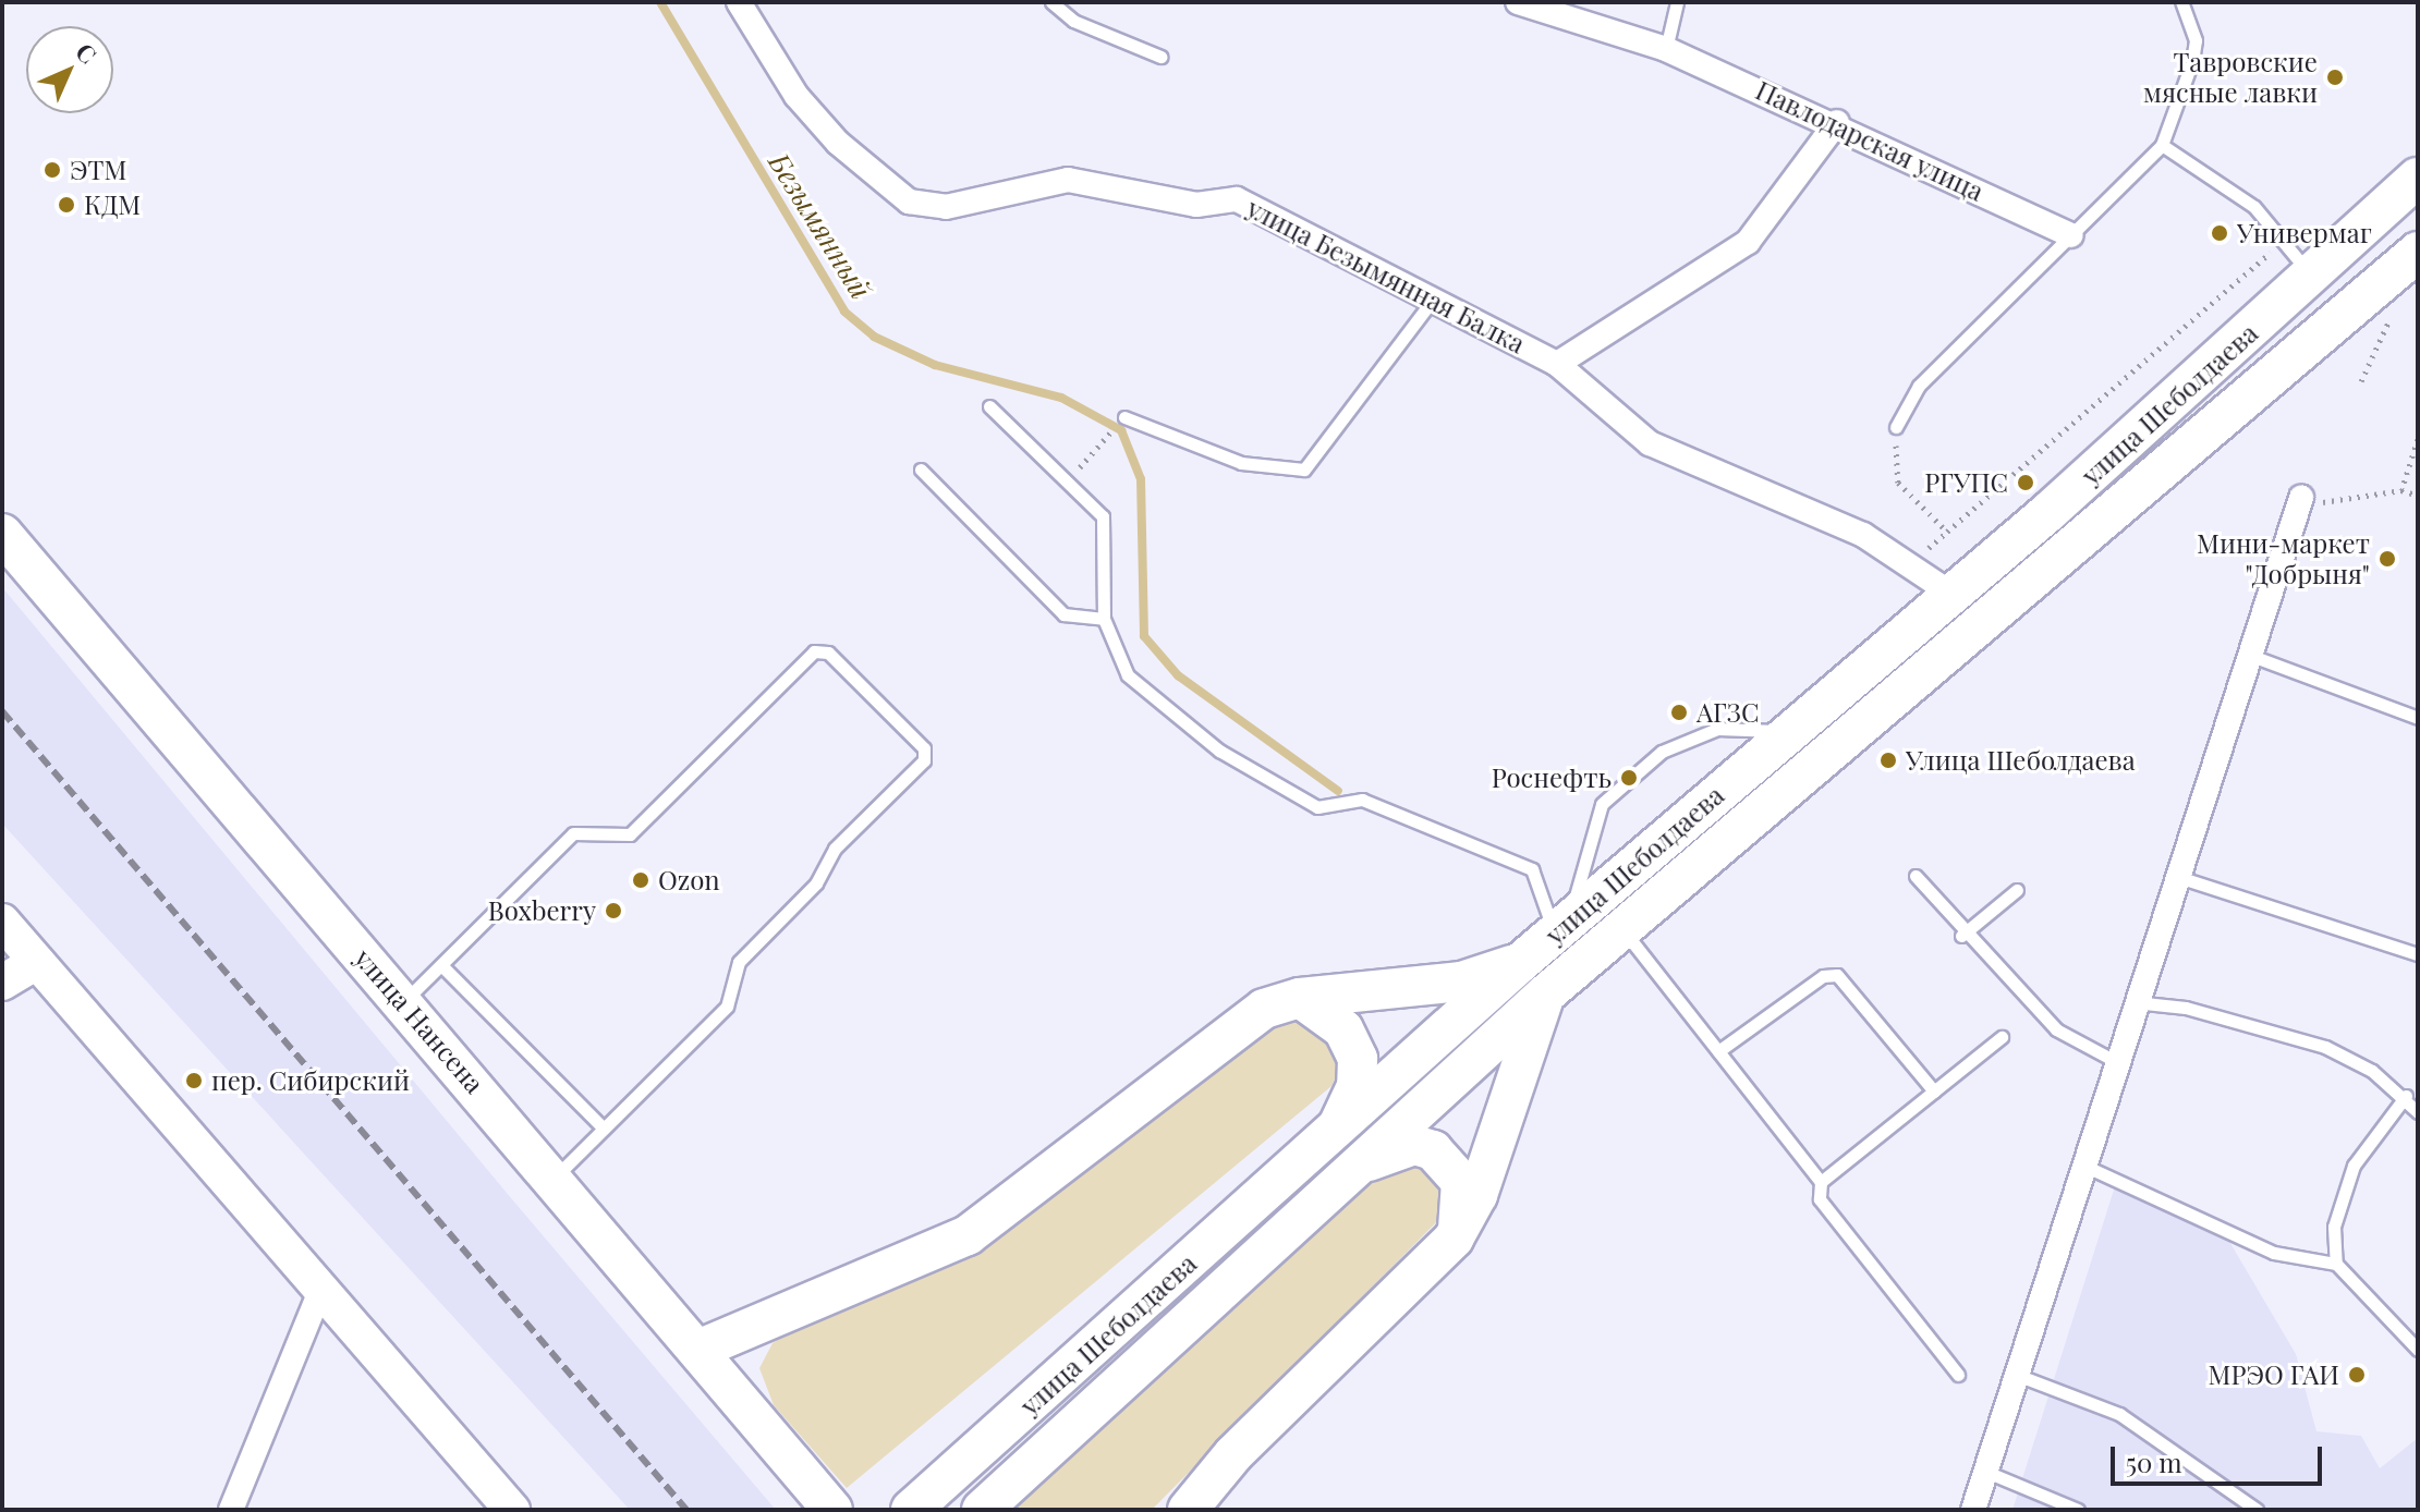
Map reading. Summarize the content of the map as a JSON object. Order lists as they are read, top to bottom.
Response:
{
  "streets": {
    "main road": ["улица Шеболдаева", "улица Нансена"],
    "street": ["Павлодарская улица", "улица Безымянная Балка"]
  },
  "crossings": [
    ["Павлодарская улица", "улица Безымянная Балка"],
    ["улица Безымянная Балка", "улица Шеболдаева"]
  ],
  "water": ["Безымянный"],
  "places": [
    "Тавровские мясные лавки",
    "ЭТМ",
    "КДМ",
    "Универмаг",
    "РГУПС",
    "Мини-маркет \"Добрыня\"",
    "АГЗС",
    "Улица Шеболдаева",
    "Роснефть",
    "Ozon",
    "Boxberry",
    "пер. Сибирский",
    "МРЭО ГАИ"
  ],
  "scale_bar": "50 m",
  "north": "top right"
}
